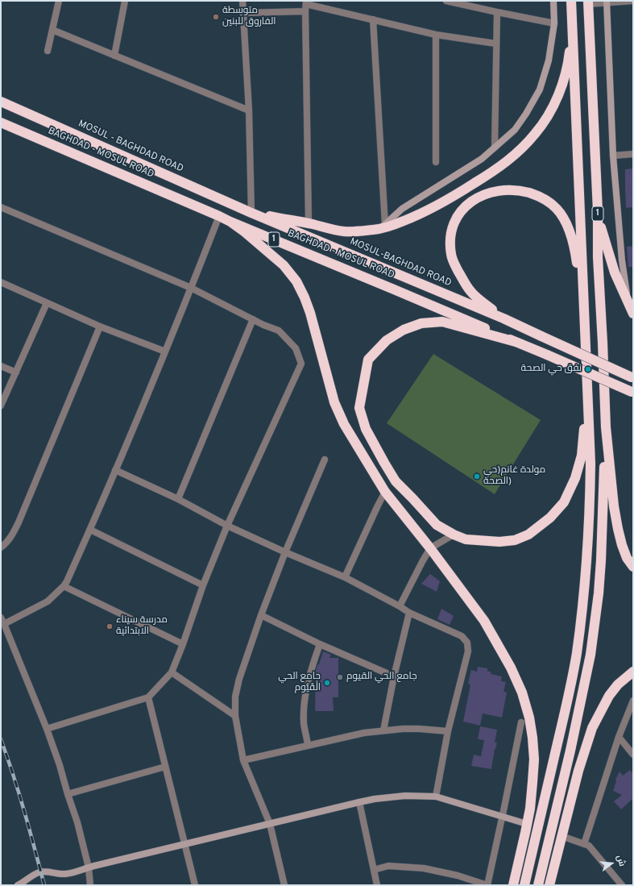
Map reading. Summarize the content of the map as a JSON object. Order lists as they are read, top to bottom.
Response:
{
  "streets": {
    "highway": [
      "MOSUL - BAGHDAD ROAD",
      "BAGHDAD - MOSUL ROAD",
      "1",
      "MOSUL-BAGHDAD ROAD"
    ]
  },
  "crossings": [
    ["MOSUL - BAGHDAD ROAD", "MOSUL-BAGHDAD ROAD"]
  ],
  "places": [
    "متوسطة الفاروق للبنين",
    "نفق حي الصحة",
    "مولدة غانم(حي الصحة)",
    "مدرسة سيناء الابتدائية",
    "جامع الحي القيوم",
    "جامع الحي الْقَيُّوم"
  ],
  "north": "right"
}
